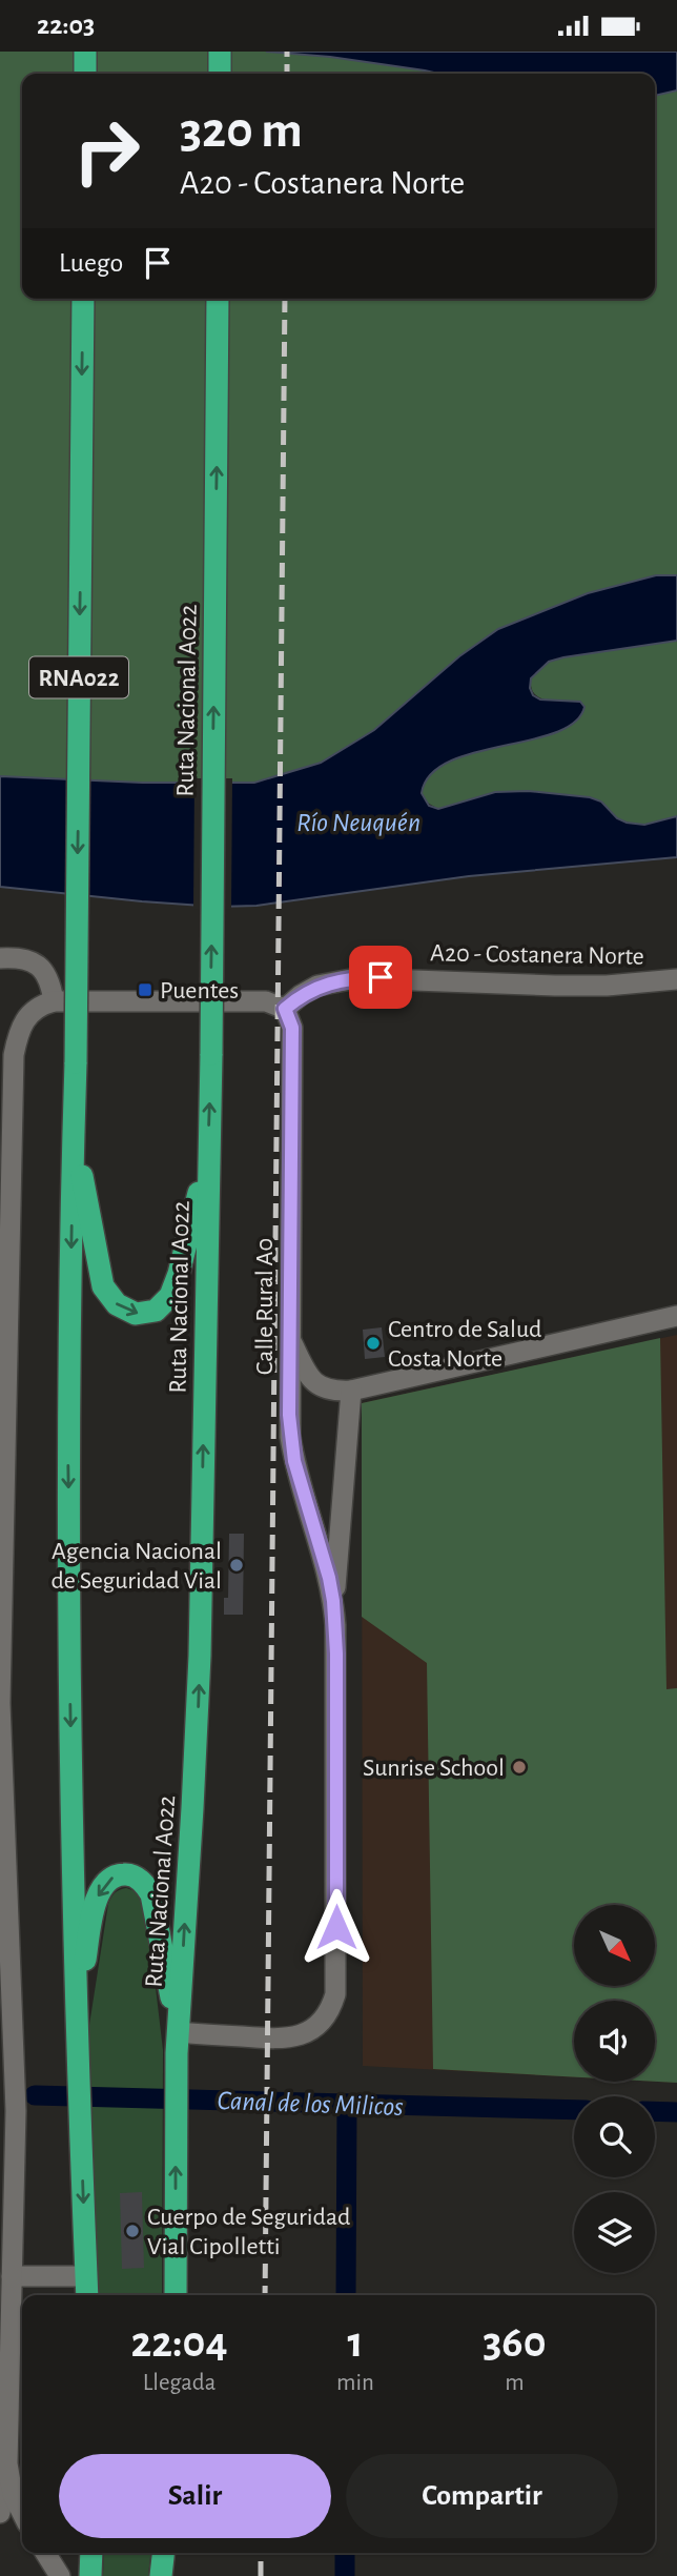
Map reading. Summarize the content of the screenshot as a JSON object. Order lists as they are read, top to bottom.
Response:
{
  "streets": {
    "highway": ["RNA022", "Ruta Nacional A022"],
    "street": ["A20 - Costanera Norte", "Calle Rural A0"]
  },
  "crossings": [
    ["Ruta Nacional A022", "Calle Rural A0"],
    ["A20 - Costanera Norte", "Calle Rural A0"]
  ],
  "water": ["Río Neuquén", "Canal de los Milicos"],
  "places": {
    "transit": ["Puentes"],
    "other": [
      "Centro de Salud Costa Norte",
      "Agencia Nacional de Seguridad Vial",
      "Sunrise School",
      "Cuerpo de Seguridad Vial Cipolletti"
    ]
  },
  "north": "bottom right",
  "page": {
    "status": "22:03",
    "turn": ["320 m", "A20 - Costanera Norte"],
    "then": "Luego",
    "eta": [
      "22:04",
      "Llegada",
      "1",
      "min",
      "360",
      "m"
    ],
    "buttons": ["Salir", "Compartir"]
  }
}
